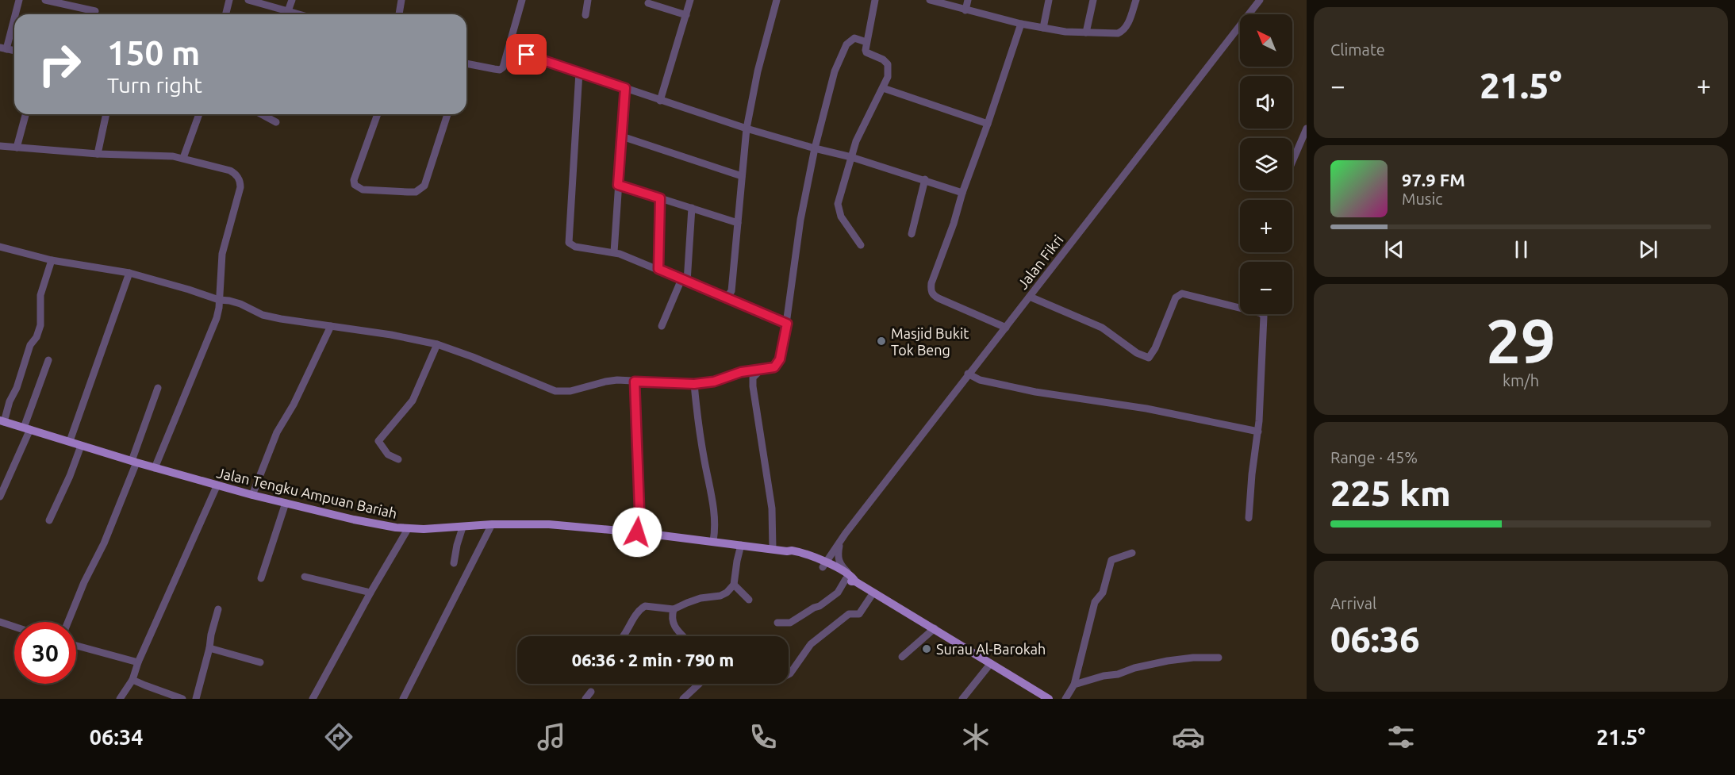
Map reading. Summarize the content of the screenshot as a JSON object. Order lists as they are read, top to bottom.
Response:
{
  "streets": {
    "main road": ["Jalan Tengku Ampuan Bariah"],
    "street": ["Jalan Fikri"]
  },
  "crossings": [
    ["Jalan Fikri", "Jalan Tengku Ampuan Bariah"]
  ],
  "places": ["Masjid Bukit Tok Beng", "Surau Al-Barokah"],
  "north": "top left",
  "page": {
    "tile": [
      "Climate",
      ["29", "km/h"],
      ["Range · 45%", "225 km"],
      ["Arrival", "06:36"]
    ],
    "map_buttons": ["+", "−"],
    "turn": ["150 m", "Turn right"],
    "heat": ["−", "21.5°", "+"],
    "song": ["97.9 FM", "Music"],
    "limit": "30",
    "trip": "06:36 · 2 min · 790 m",
    "tabs": ["06:34", "21.5°"]
  }
}
